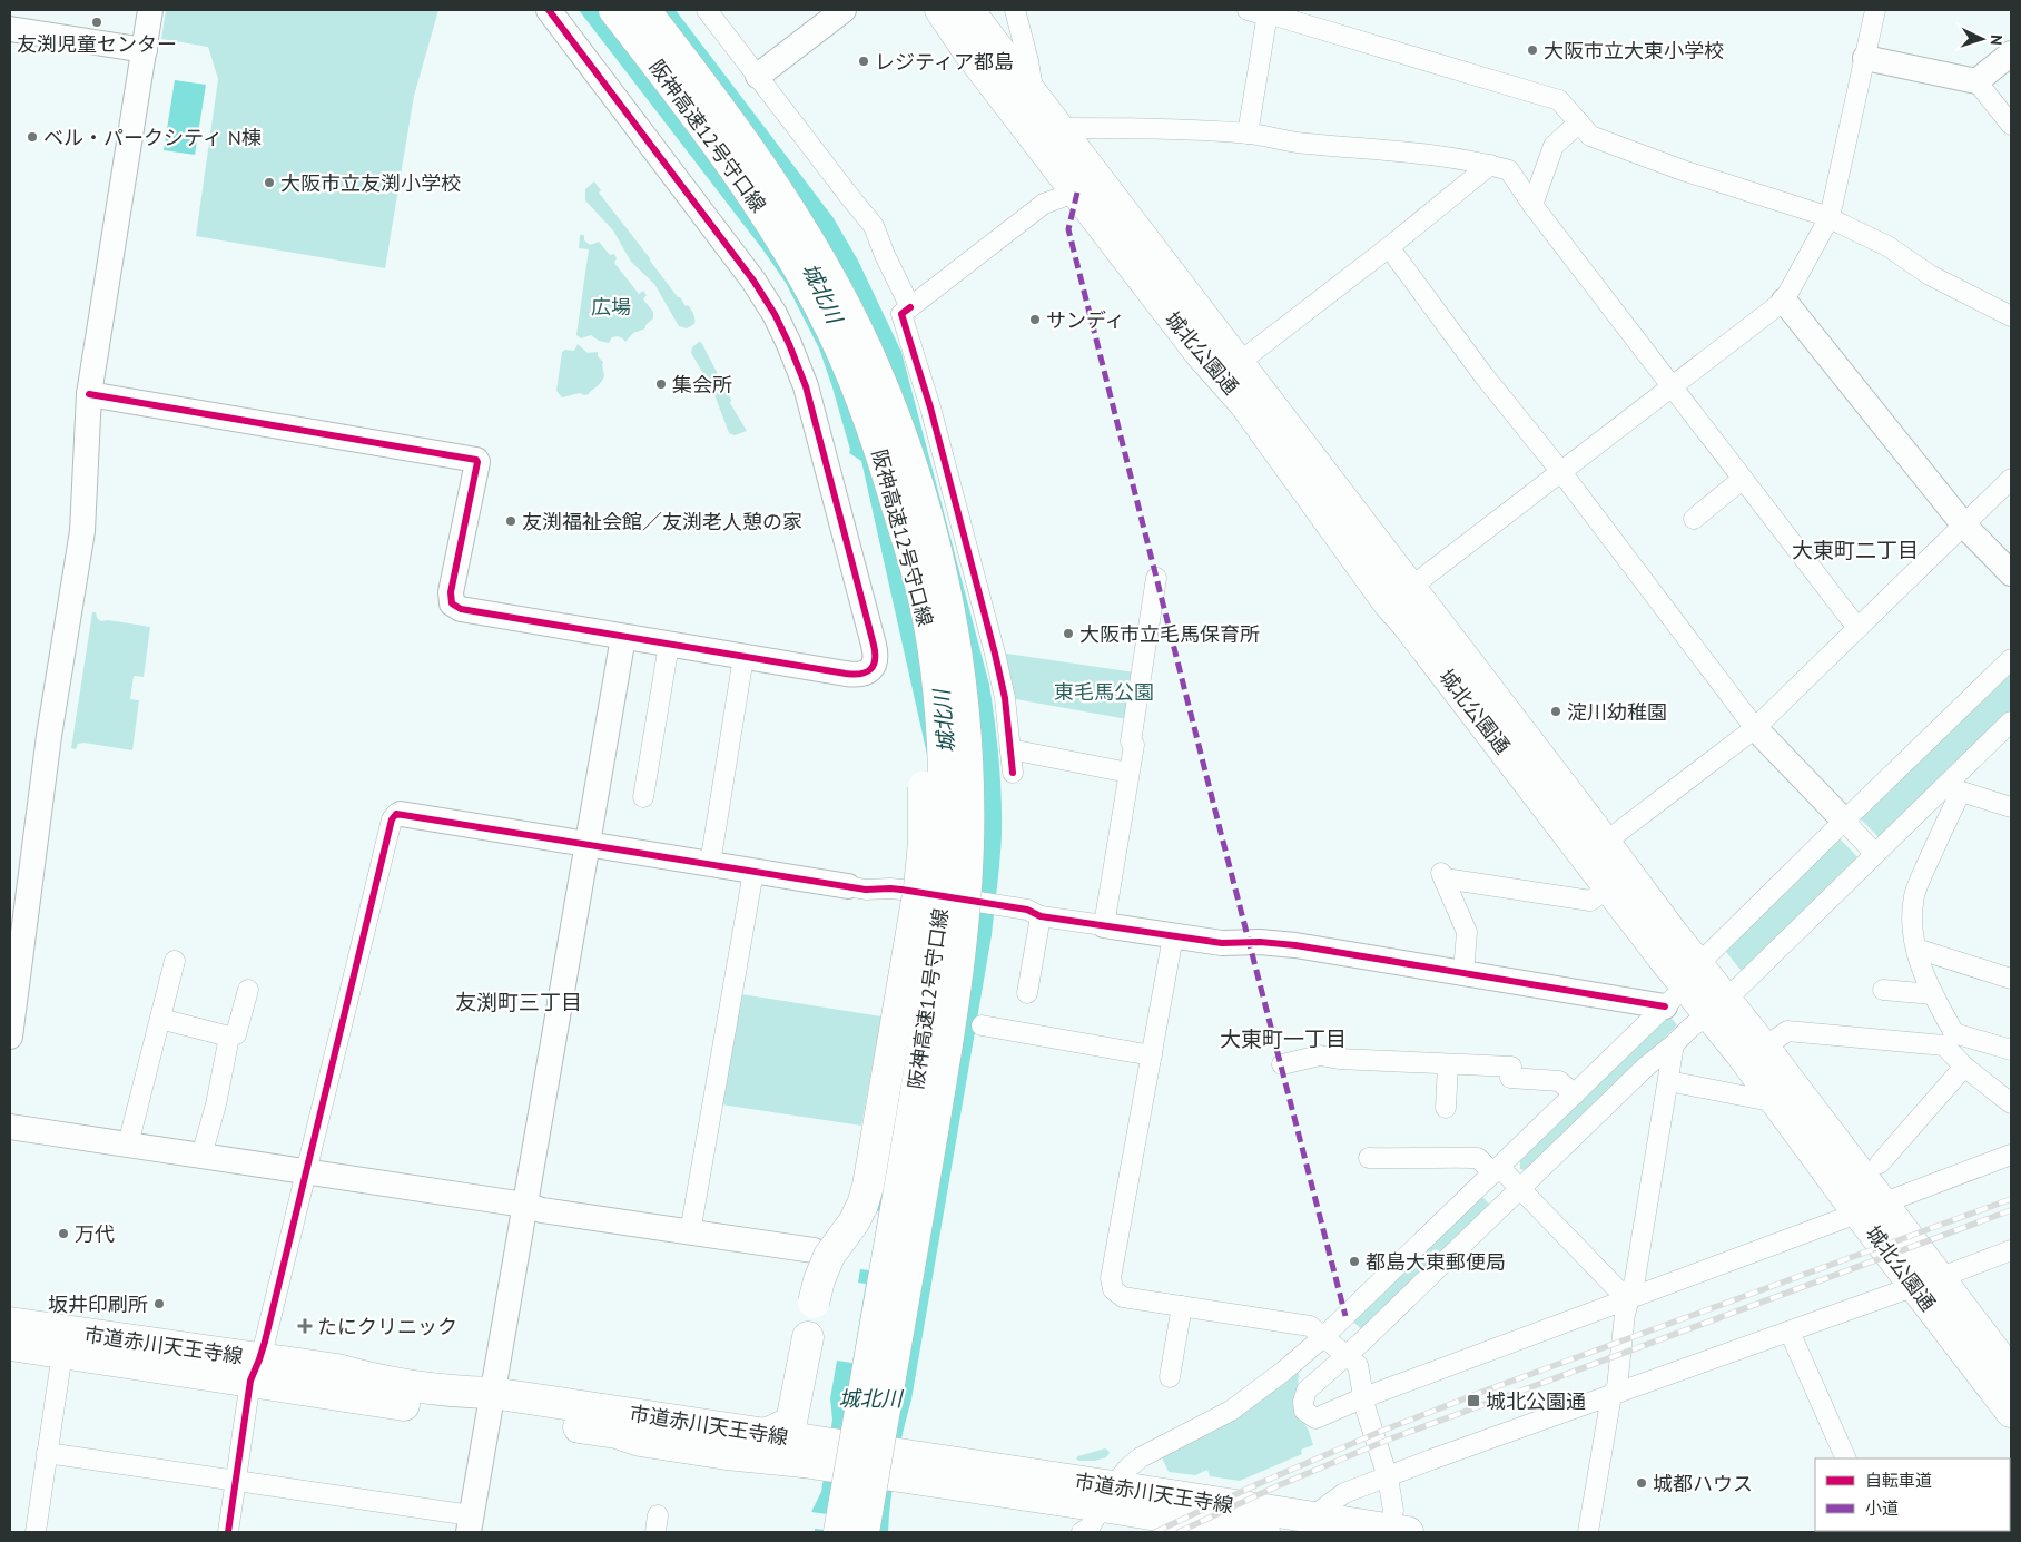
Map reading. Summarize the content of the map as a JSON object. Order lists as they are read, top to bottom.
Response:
{
  "streets": {
    "main road": ["阪神高速12号守口線", "城北公園通", "市道赤川天王寺線"]
  },
  "districts": ["大東町二丁目", "友渕町三丁目", "大東町一丁目"],
  "water": ["城北川"],
  "parks": ["広場", "東毛馬公園"],
  "places": {
    "other": [
      "友渕児童センター",
      "大阪市立大東小学校",
      "レジティア都島",
      "ベル・パークシティ N棟",
      "大阪市立友渕小学校",
      "サンディ",
      "集会所",
      "友渕福祉会館／友渕老人憩の家",
      "大阪市立毛馬保育所",
      "淀川幼稚園",
      "万代",
      "都島大東郵便局",
      "坂井印刷所",
      "城都ハウス"
    ],
    "health": ["たにクリニック"],
    "transit": ["城北公園通"]
  },
  "legend": ["自転車道", "小道"],
  "north": "right"
}
